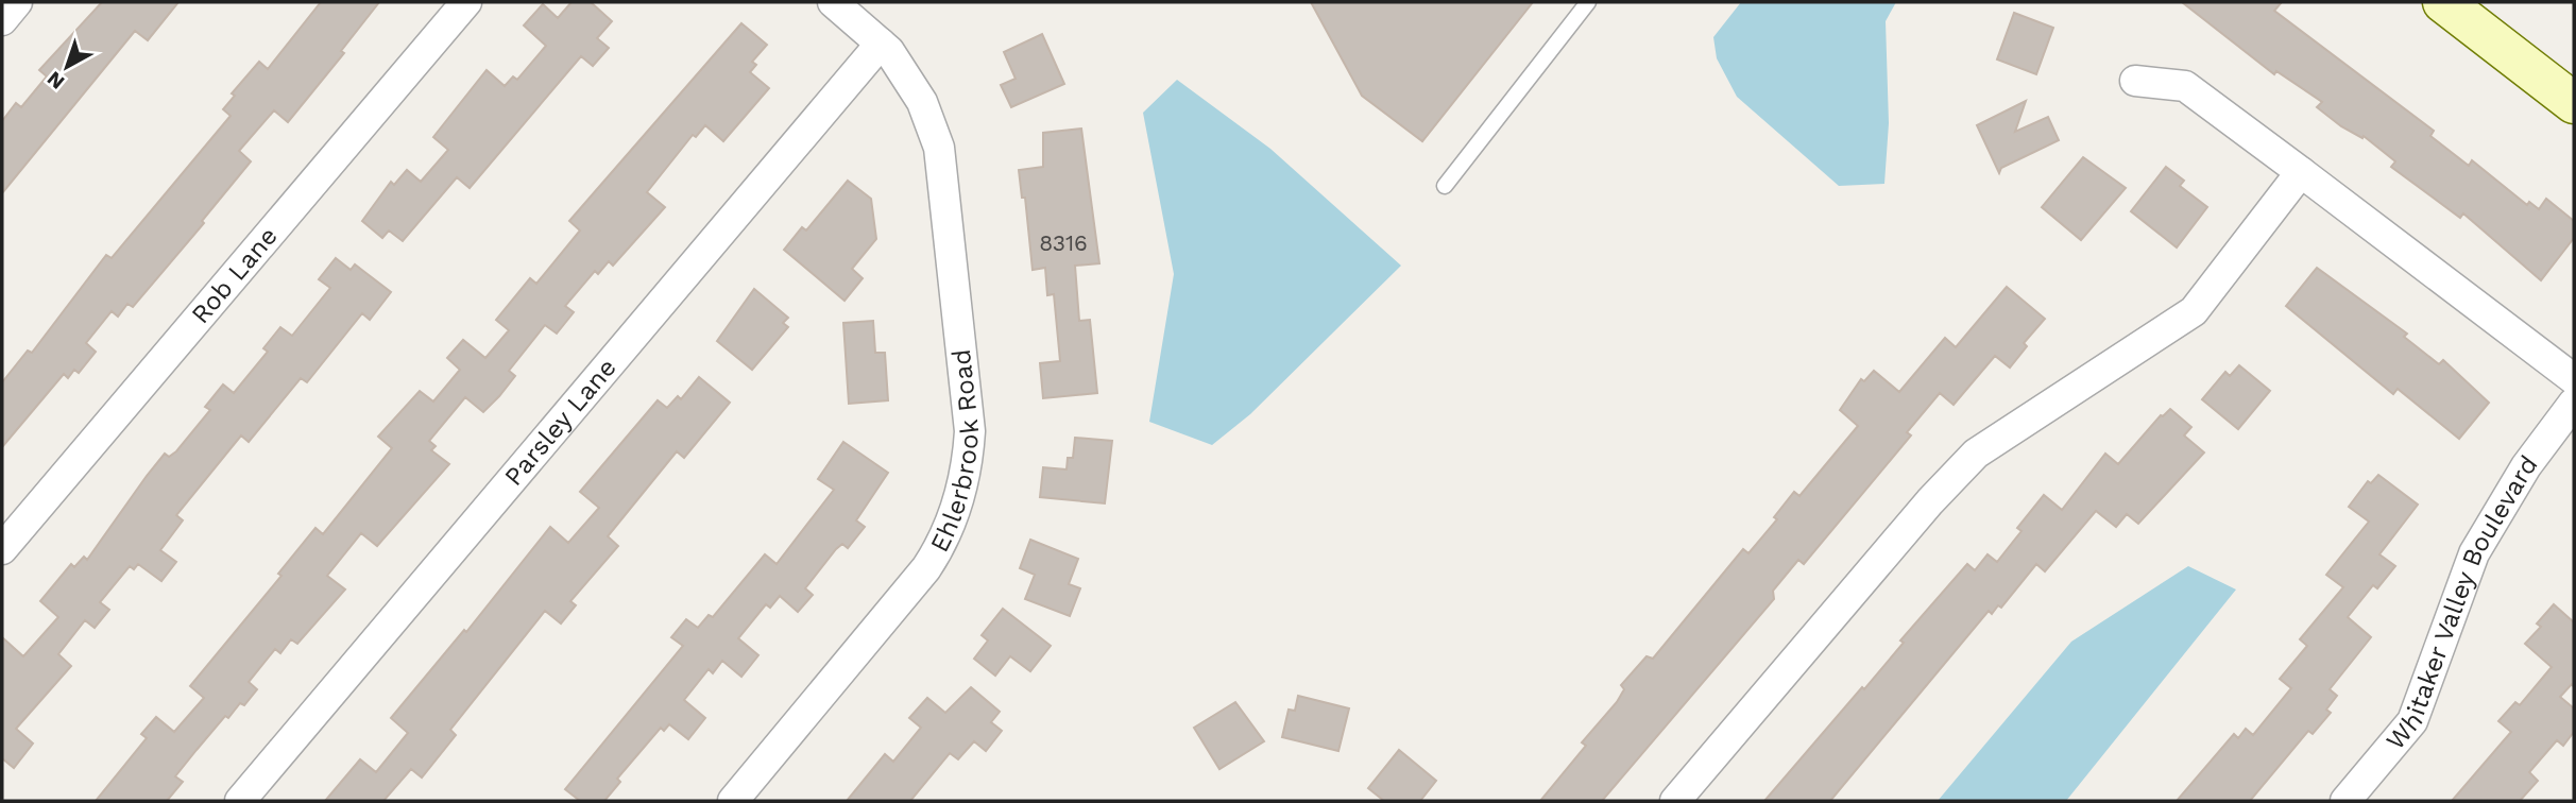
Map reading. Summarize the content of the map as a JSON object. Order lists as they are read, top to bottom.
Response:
{
  "streets": {
    "street": [
      "Rob Lane",
      "Parsley Lane",
      "Ehlerbrook Road",
      "Whitaker Valley Boulevard"
    ]
  },
  "crossings": [
    ["Parsley Lane", "Ehlerbrook Road"]
  ],
  "house_numbers": ["8316"],
  "north": "bottom left"
}
